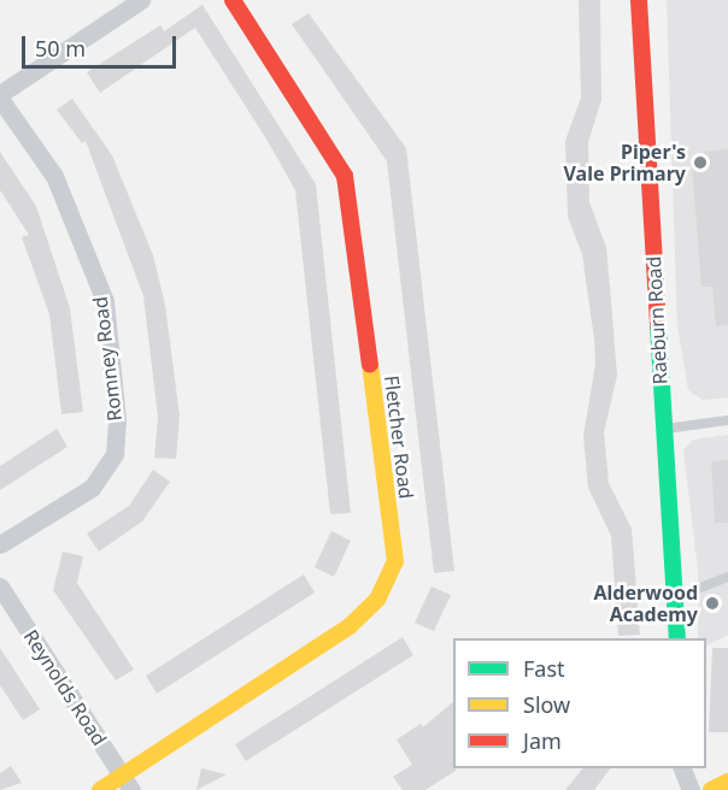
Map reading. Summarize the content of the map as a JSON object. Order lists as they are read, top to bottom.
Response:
{
  "streets": {
    "street": [
      "Raeburn Road",
      "Romney Road",
      "Fletcher Road",
      "Reynolds Road"
    ]
  },
  "crossings": [
    ["Fletcher Road", "Reynolds Road"]
  ],
  "places": ["Piper's Vale Primary", "Alderwood Academy"],
  "legend": ["Fast", "Slow", "Jam"],
  "scale_bar": "50 m"
}
